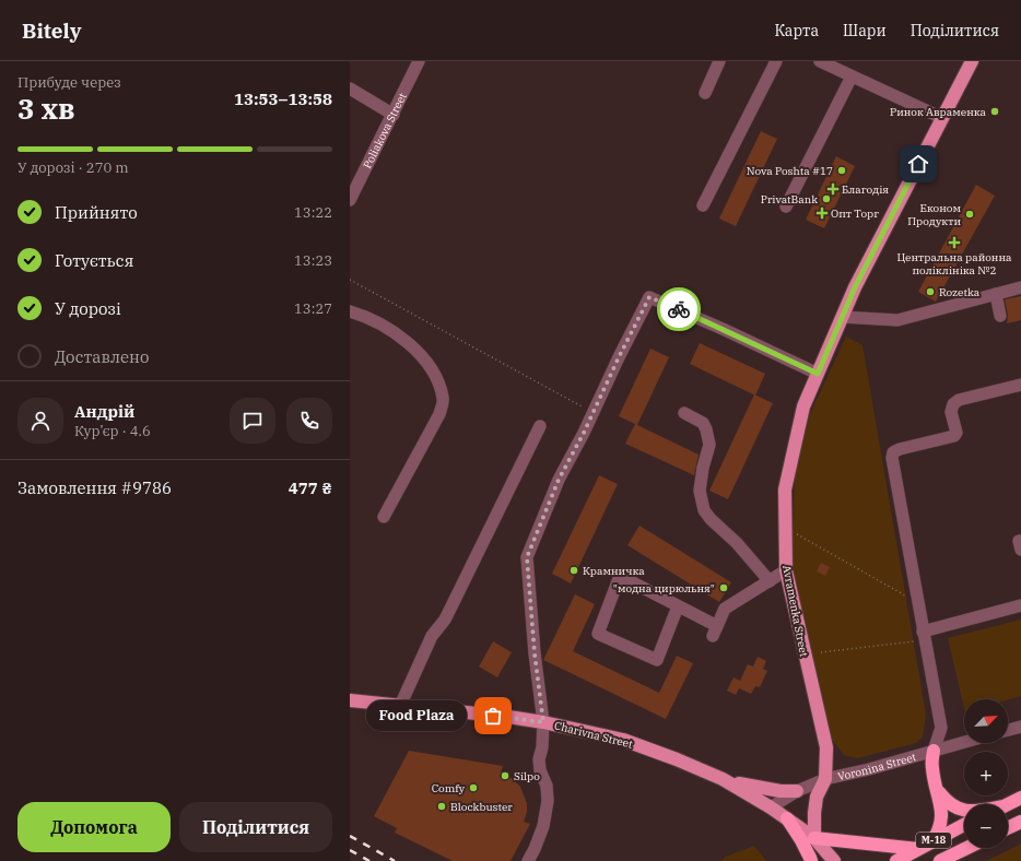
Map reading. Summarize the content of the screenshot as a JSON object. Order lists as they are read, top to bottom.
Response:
{
  "streets": {
    "highway": ["М-18"],
    "main road": ["Avramenka Street", "Charivna Street"],
    "street": ["Poliakova Street", "Voronina Street"]
  },
  "crossings": [
    ["Avramenka Street", "Voronina Street"],
    ["Charivna Street", "Voronina Street"]
  ],
  "places": {
    "other": [
      "Ринок Авраменка",
      "Nova Poshta #17",
      "PrivatBank",
      "Економ Продукти",
      "Rozetka",
      "Крамничка",
      "\"модна цирюльня\"",
      "Food Plaza",
      "Silpo",
      "Comfy",
      "Blockbuster"
    ],
    "health": ["Благодія", "Опт Торг", "Центральна районна поліклініка №2"]
  },
  "north": "top right",
  "page": {
    "header": "Bitely",
    "nav": ["Карта", "Шари", "Поділитися"],
    "heading": ["3 хв", "Прибуде через", "13:53–13:58"],
    "panel": [
      "Андрій",
      "Кур’єр · 4.6",
      "Замовлення #9786",
      "477 ₴"
    ],
    "bar": "У дорозі · 270 m",
    "list": [
      ["Прийнято", "13:22"],
      ["Готується", "13:23"],
      ["У дорозі", "13:27"],
      "Доставлено"
    ],
    "map_buttons": ["+", "−"],
    "bubble": "Food Plaza",
    "buttons": ["Допомога", "Поділитися"]
  }
}
